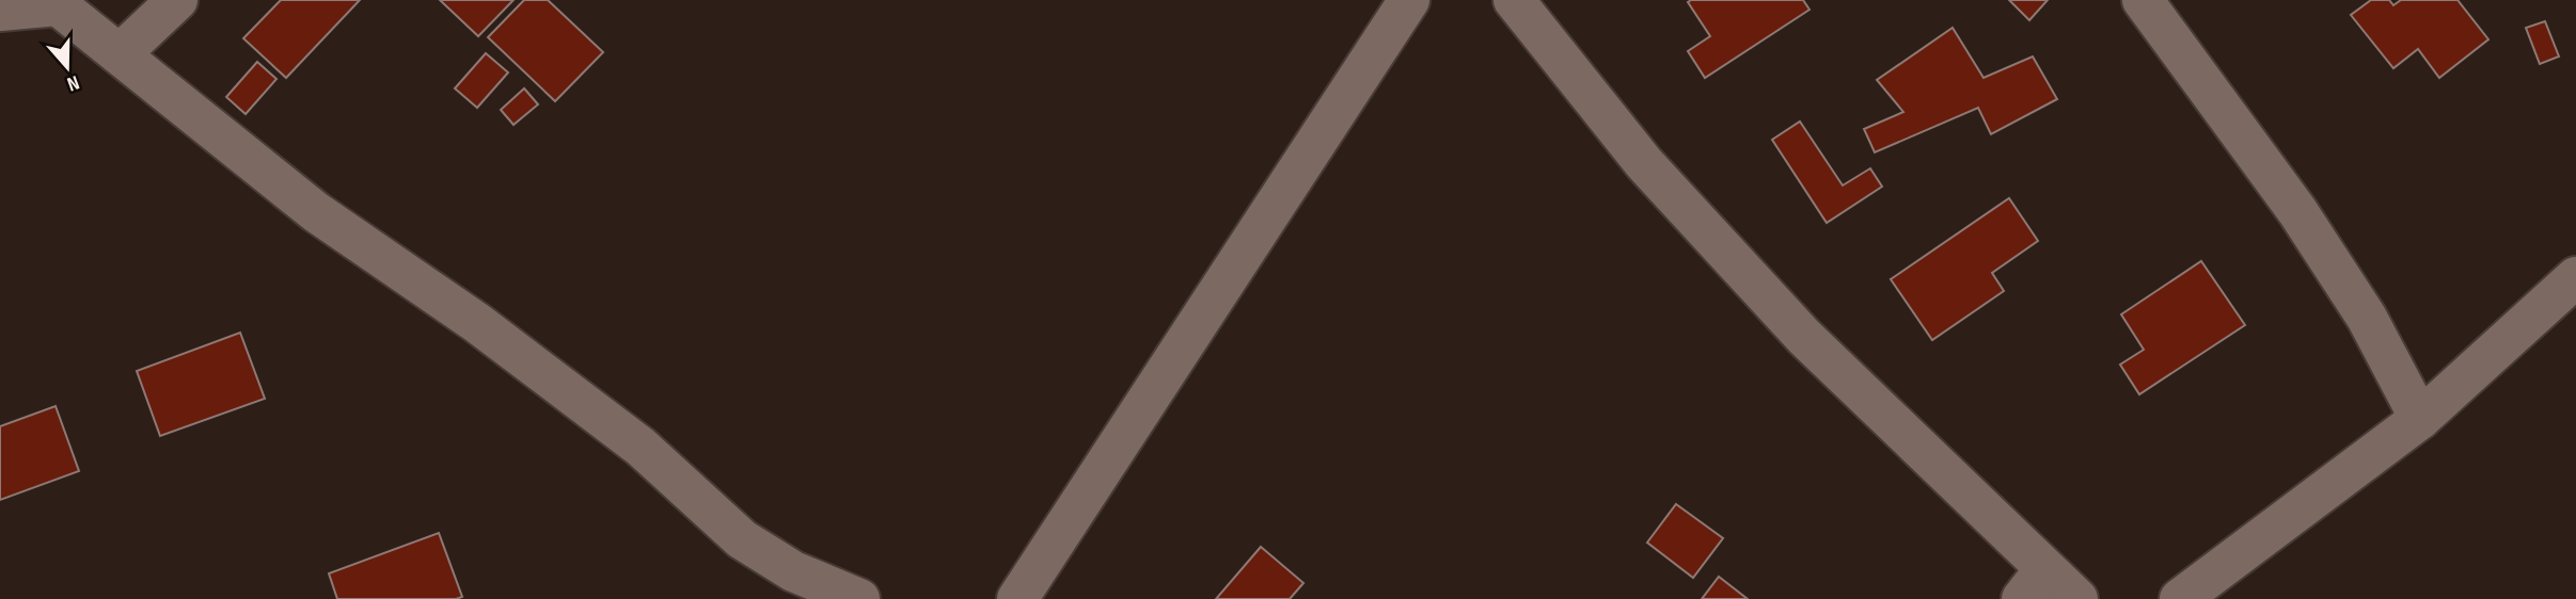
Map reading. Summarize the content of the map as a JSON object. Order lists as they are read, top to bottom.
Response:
{
  "north": "bottom"
}
